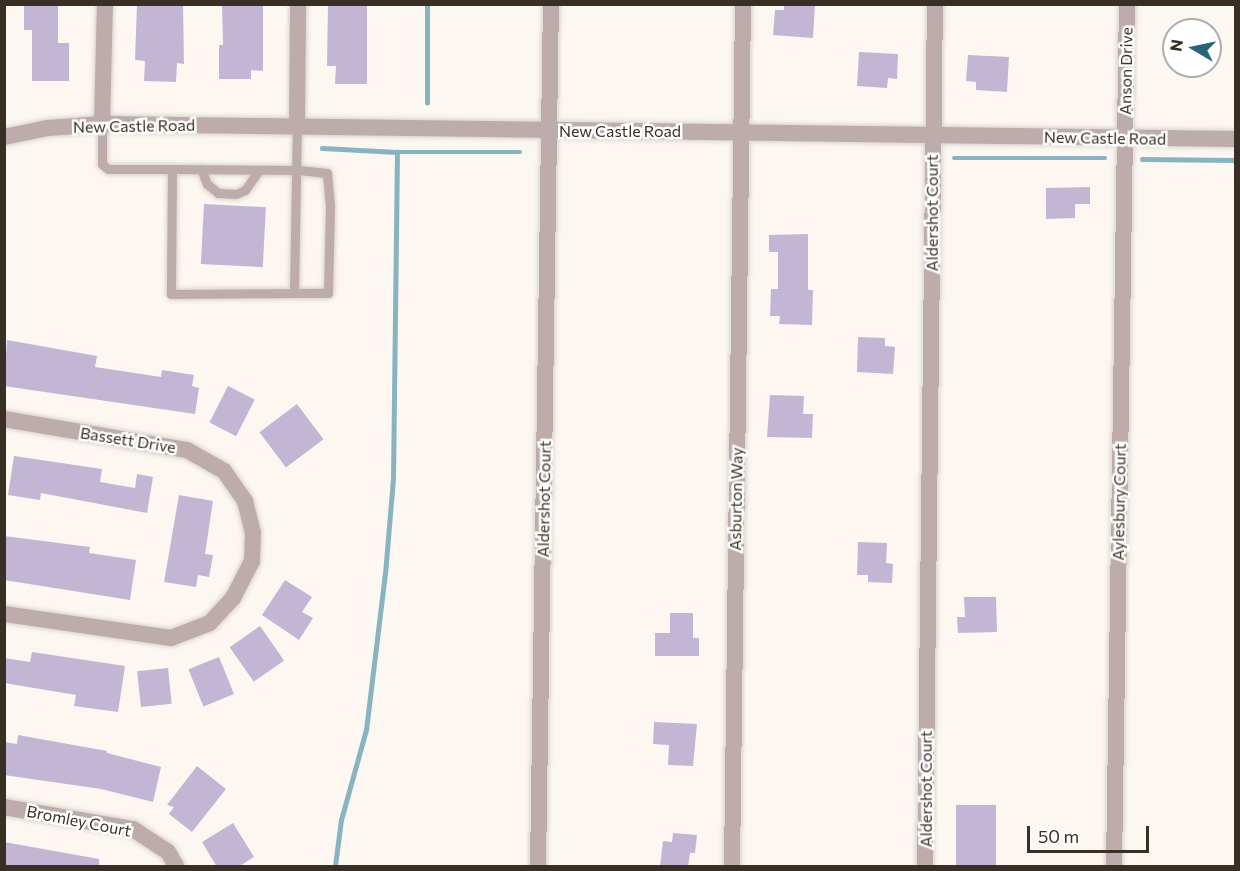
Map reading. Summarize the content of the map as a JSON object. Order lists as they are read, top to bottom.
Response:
{
  "streets": {
    "street": [
      "Anson Drive",
      "New Castle Road",
      "Aldershot Court",
      "Bassett Drive",
      "Asburton Way",
      "Aylesbury Court",
      "Bromley Court"
    ]
  },
  "crossings": [
    ["Anson Drive", "New Castle Road"],
    ["Anson Drive", "Aylesbury Court"],
    ["New Castle Road", "Aldershot Court"],
    ["New Castle Road", "Asburton Way"],
    ["New Castle Road", "Aylesbury Court"]
  ],
  "scale_bar": "50 m",
  "north": "left"
}
